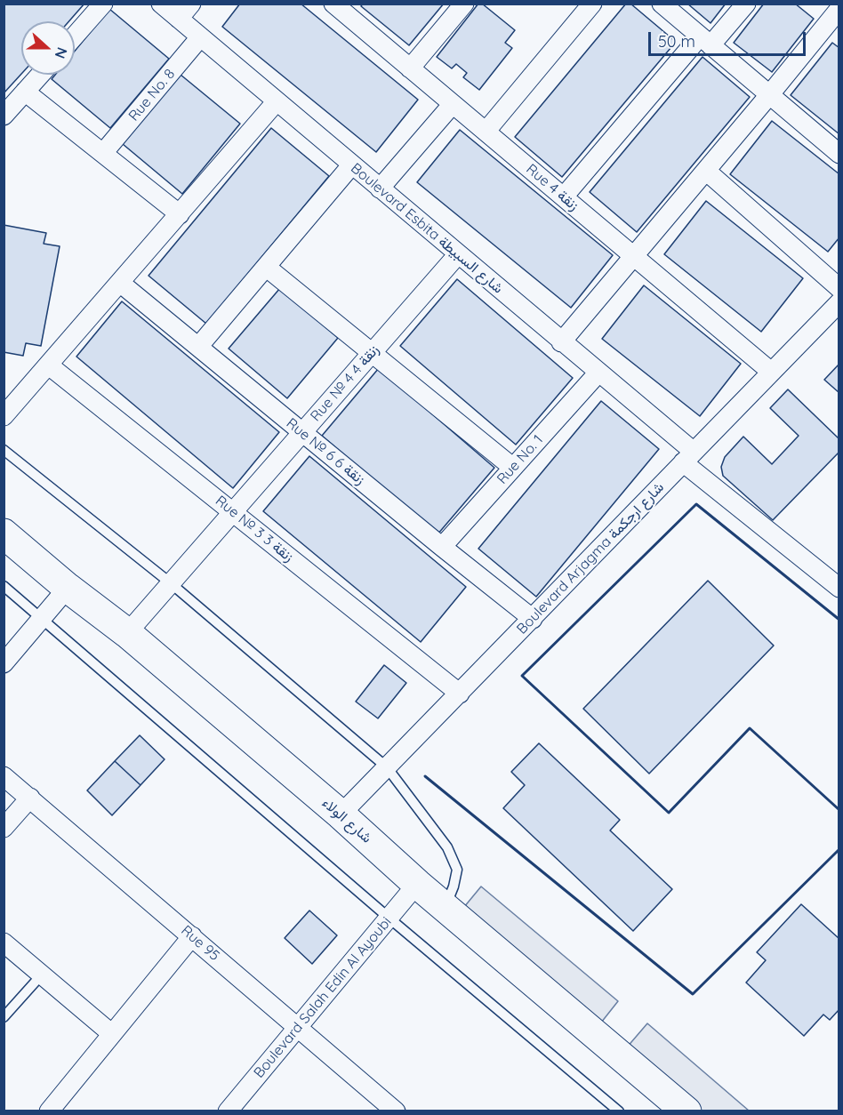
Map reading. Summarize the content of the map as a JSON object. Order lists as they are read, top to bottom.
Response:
{
  "streets": {
    "main road": ["شارع الولاء"],
    "street": [
      "Rue No. 8",
      "Rue 4 زنقة",
      "Boulevard Esbita شارع السبيطة",
      "Rue № 4 زنقة 4",
      "Rue № 6 زنقة 6",
      "Rue No. 1",
      "Rue № 3 زنقة 3",
      "Boulevard Arjagma شارع ارجكمة",
      "Rue 95",
      "Boulevard Salah Edin Al Ayoubi"
    ]
  },
  "crossings": [
    ["Rue No. 8", "Boulevard Esbita شارع السبيطة"],
    ["Rue 4 زنقة", "Boulevard Arjagma شارع ارجكمة"],
    ["Boulevard Esbita شارع السبيطة", "Rue № 4 زنقة 4"],
    ["Boulevard Esbita شارع السبيطة", "Rue No. 1"],
    ["Boulevard Esbita شارع السبيطة", "Boulevard Arjagma شارع ارجكمة"],
    ["Rue № 4 زنقة 4", "Rue № 6 زنقة 6"],
    ["Rue № 4 زنقة 4", "Rue № 3 زنقة 3"],
    ["Rue № 4 زنقة 4", "شارع الولاء"],
    ["Rue № 6 زنقة 6", "Rue No. 1"],
    ["Rue № 6 زنقة 6", "Boulevard Arjagma شارع ارجكمة"],
    ["Rue № 3 زنقة 3", "Boulevard Arjagma شارع ارجكمة"],
    ["Boulevard Arjagma شارع ارجكمة", "شارع الولاء"],
    ["شارع الولاء", "Boulevard Salah Edin Al Ayoubi"],
    ["Rue 95", "Boulevard Salah Edin Al Ayoubi"]
  ],
  "scale_bar": "50 m",
  "north": "right"
}
